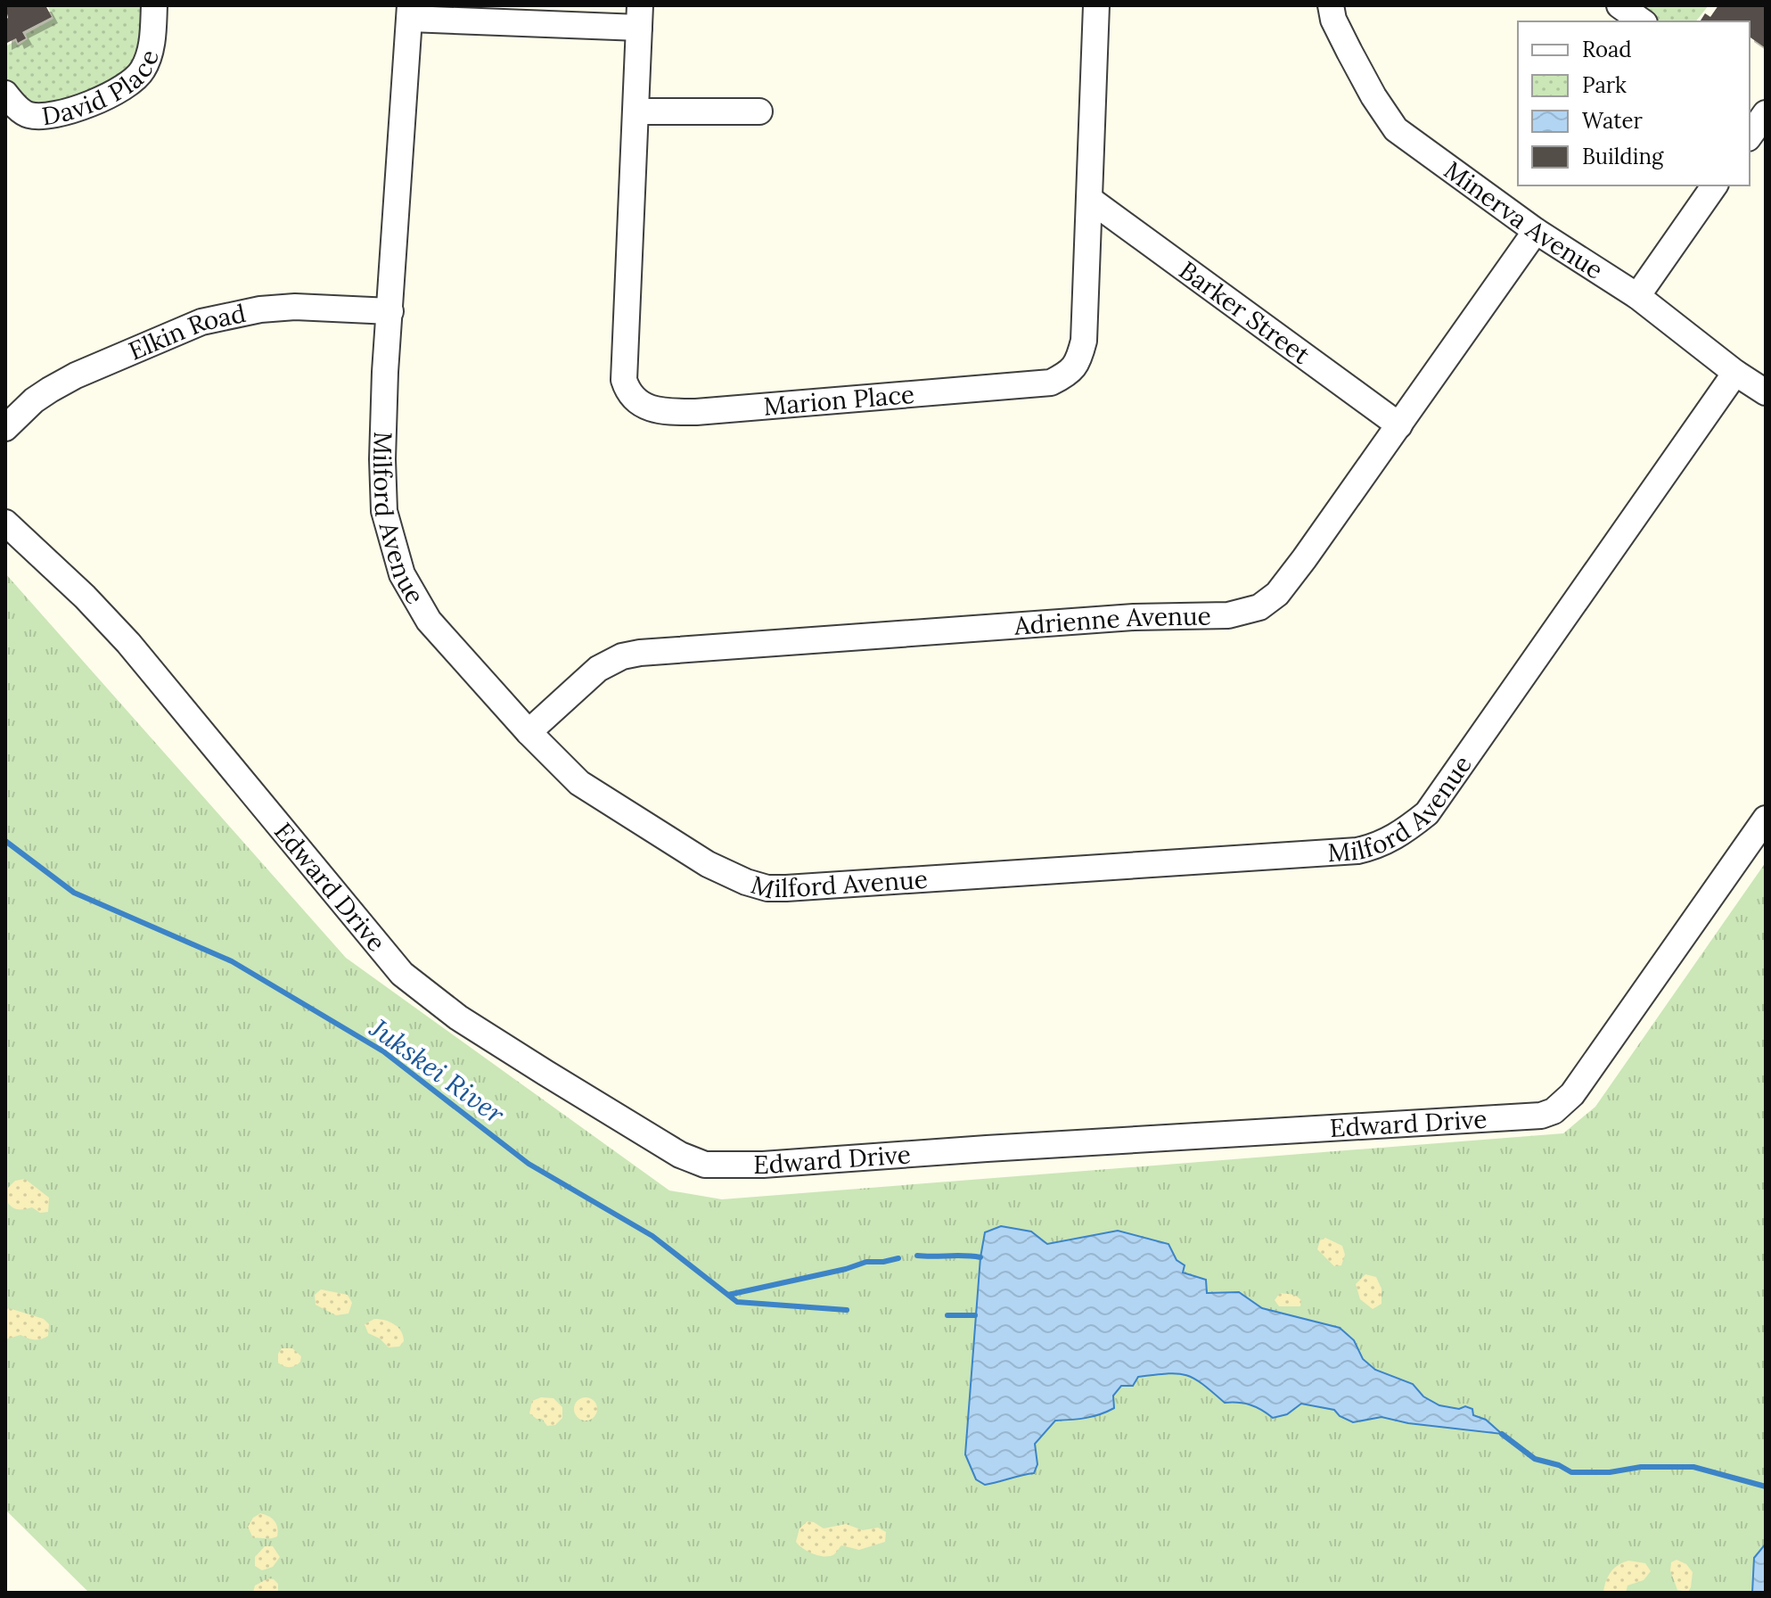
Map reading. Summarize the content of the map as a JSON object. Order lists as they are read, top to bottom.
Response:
{
  "streets": {
    "street": [
      "David Place",
      "Minerva Avenue",
      "Barker Street",
      "Elkin Road",
      "Marion Place",
      "Milford Avenue",
      "Adrienne Avenue",
      "Edward Drive"
    ]
  },
  "crossings": [
    ["Minerva Avenue", "Milford Avenue"],
    ["Minerva Avenue", "Adrienne Avenue"],
    ["Barker Street", "Marion Place"],
    ["Barker Street", "Adrienne Avenue"],
    ["Elkin Road", "Milford Avenue"],
    ["Milford Avenue", "Adrienne Avenue"]
  ],
  "water": ["Jukskei River"],
  "legend": [
    "Road",
    "Park",
    "Water",
    "Building"
  ]
}
